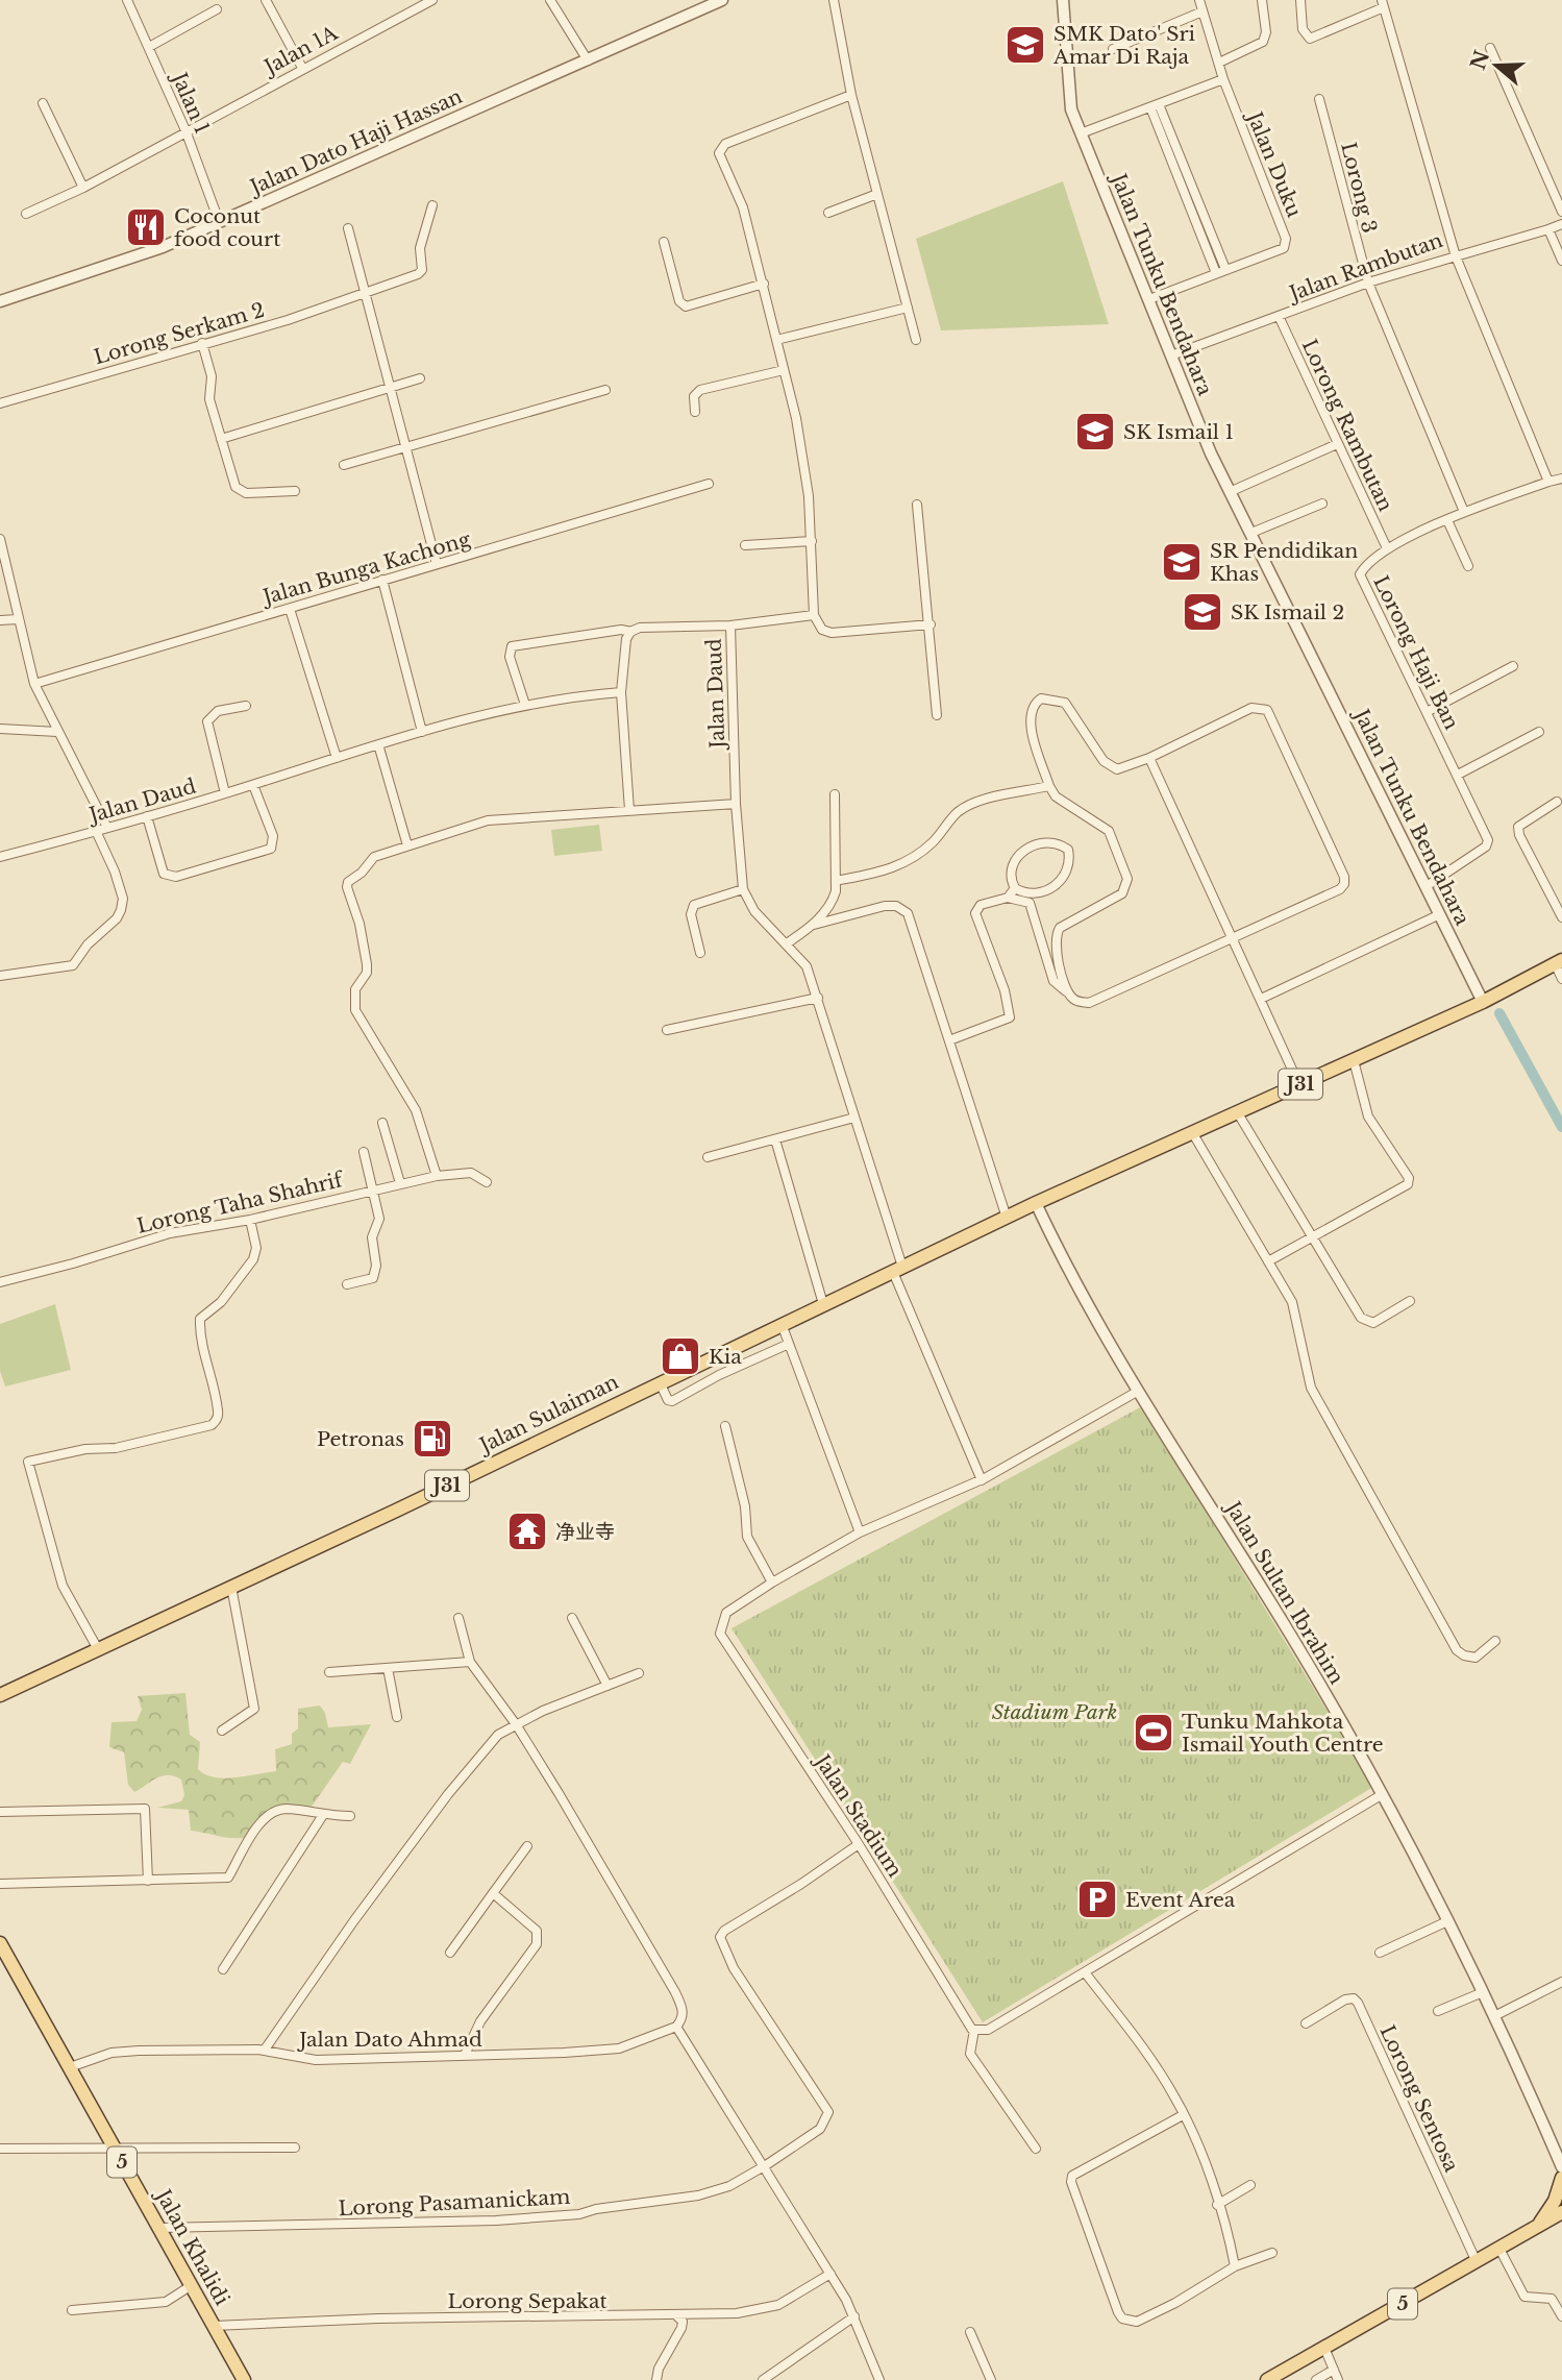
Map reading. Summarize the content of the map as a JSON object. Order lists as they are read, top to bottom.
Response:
{
  "streets": {
    "main road": [
      "J31",
      "Jalan Sulaiman",
      "5",
      "Jalan Khalidi"
    ],
    "street": [
      "Jalan 1A",
      "Jalan 1",
      "Jalan Dato Haji Hassan",
      "Jalan Duku",
      "Lorong 3",
      "Jalan Rambutan",
      "Jalan Tunku Bendahara",
      "Lorong Serkam 2",
      "Lorong Rambutan",
      "Jalan Bunga Kachong",
      "Lorong Haji Ban",
      "Jalan Daud",
      "Lorong Taha Shahrif",
      "Jalan Sultan Ibrahim",
      "Jalan Stadium",
      "Jalan Dato Ahmad",
      "Lorong Sentosa",
      "Lorong Pasamanickam",
      "Lorong Sepakat"
    ]
  },
  "crossings": [
    ["Jalan 1A", "Jalan 1"],
    ["Jalan 1", "Jalan Dato Haji Hassan"],
    ["Jalan Duku", "Jalan Tunku Bendahara"],
    ["Lorong 3", "Jalan Rambutan"],
    ["Lorong 3", "Lorong Haji Ban"],
    ["Jalan Rambutan", "Jalan Tunku Bendahara"],
    ["Jalan Rambutan", "Lorong Rambutan"],
    ["Jalan Tunku Bendahara", "Lorong Haji Ban"],
    ["Jalan Tunku Bendahara", "J31"],
    ["Lorong Rambutan", "Lorong Haji Ban"],
    ["Jalan Daud", "Jalan Sulaiman"],
    ["Jalan Daud", "Jalan Stadium"],
    ["J31", "Jalan Sulaiman"],
    ["J31", "Jalan Sultan Ibrahim"],
    ["Jalan Sulaiman", "Jalan Sultan Ibrahim"],
    ["Jalan Sultan Ibrahim", "Jalan Stadium"],
    ["Jalan Stadium", "Lorong Pasamanickam"],
    ["Jalan Dato Ahmad", "Jalan Khalidi"],
    ["Lorong Sentosa", "5"],
    ["Lorong Pasamanickam", "Jalan Khalidi"],
    ["Jalan Khalidi", "Lorong Sepakat"]
  ],
  "parks": ["Stadium Park"],
  "places": {
    "school or university": [
      "SMK Dato' Sri Amar Di Raja",
      "SK Ismail 1",
      "SR Pendidikan Khas",
      "SK Ismail 2"
    ],
    "restaurant": ["Coconut food court"],
    "shop": ["Kia"],
    "fuel station": ["Petronas"],
    "temple": ["净业寺"],
    "sports": ["Tunku Mahkota Ismail Youth Centre"],
    "parking": ["Event Area"]
  },
  "north": "left"
}
